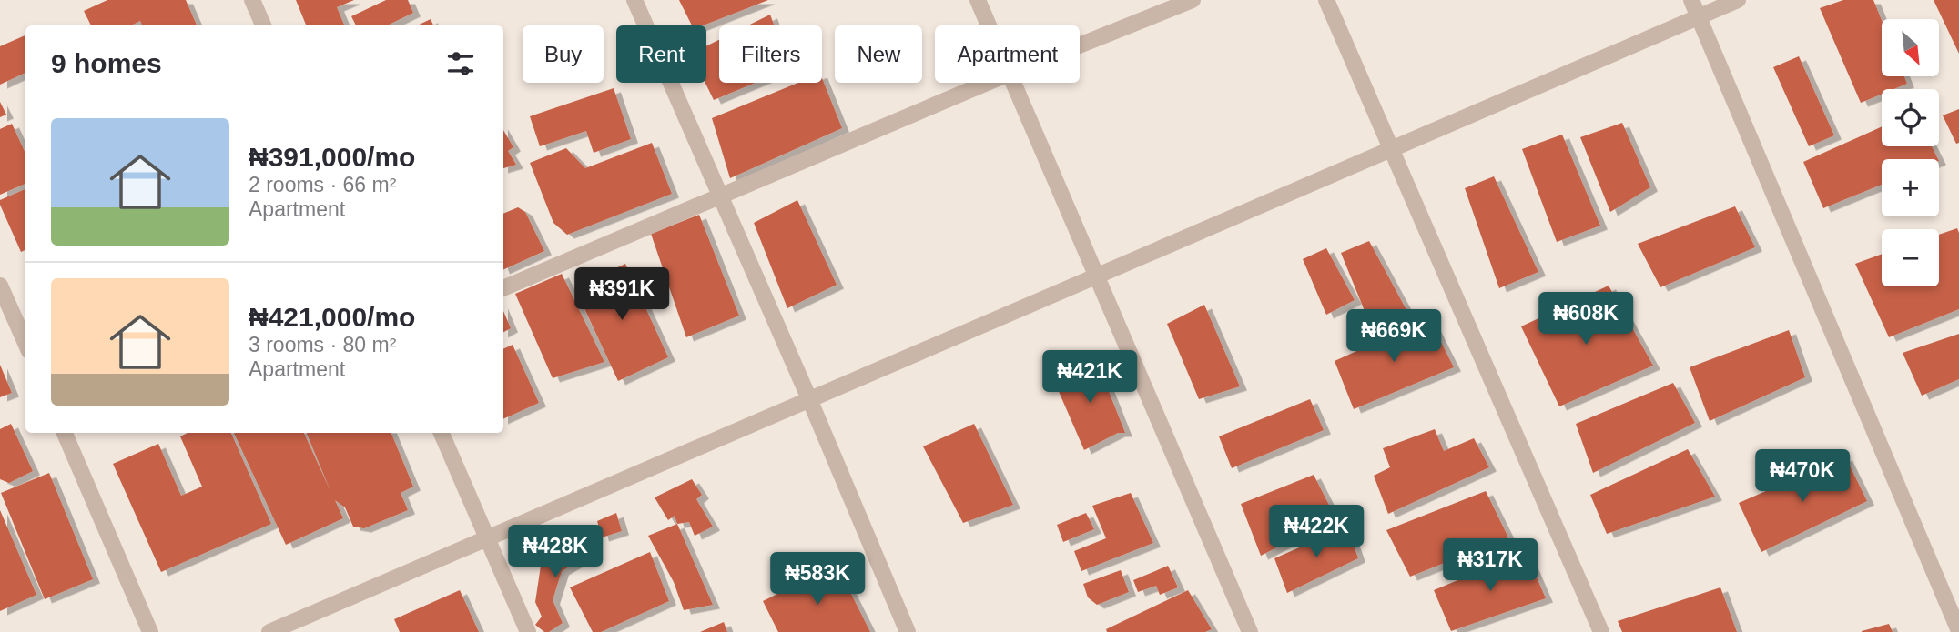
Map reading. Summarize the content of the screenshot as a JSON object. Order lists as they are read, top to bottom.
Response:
{
  "north": "bottom right",
  "page": {
    "map_buttons": ["+", "−"],
    "chip": [
      "Buy",
      "Rent",
      "Filters",
      "New",
      "Apartment"
    ],
    "heading": "9 homes",
    "list": [
      {
        "name": "₦391,000/mo",
        "note": "2 rooms · 66 m² · Apartment"
      },
      {
        "name": "₦421,000/mo",
        "note": "3 rooms · 80 m² · Apartment"
      }
    ],
    "price": [
      "₦391K",
      "₦608K",
      "₦669K",
      "₦421K",
      "₦470K",
      "₦422K",
      "₦428K",
      "₦317K",
      "₦583K"
    ]
  }
}
